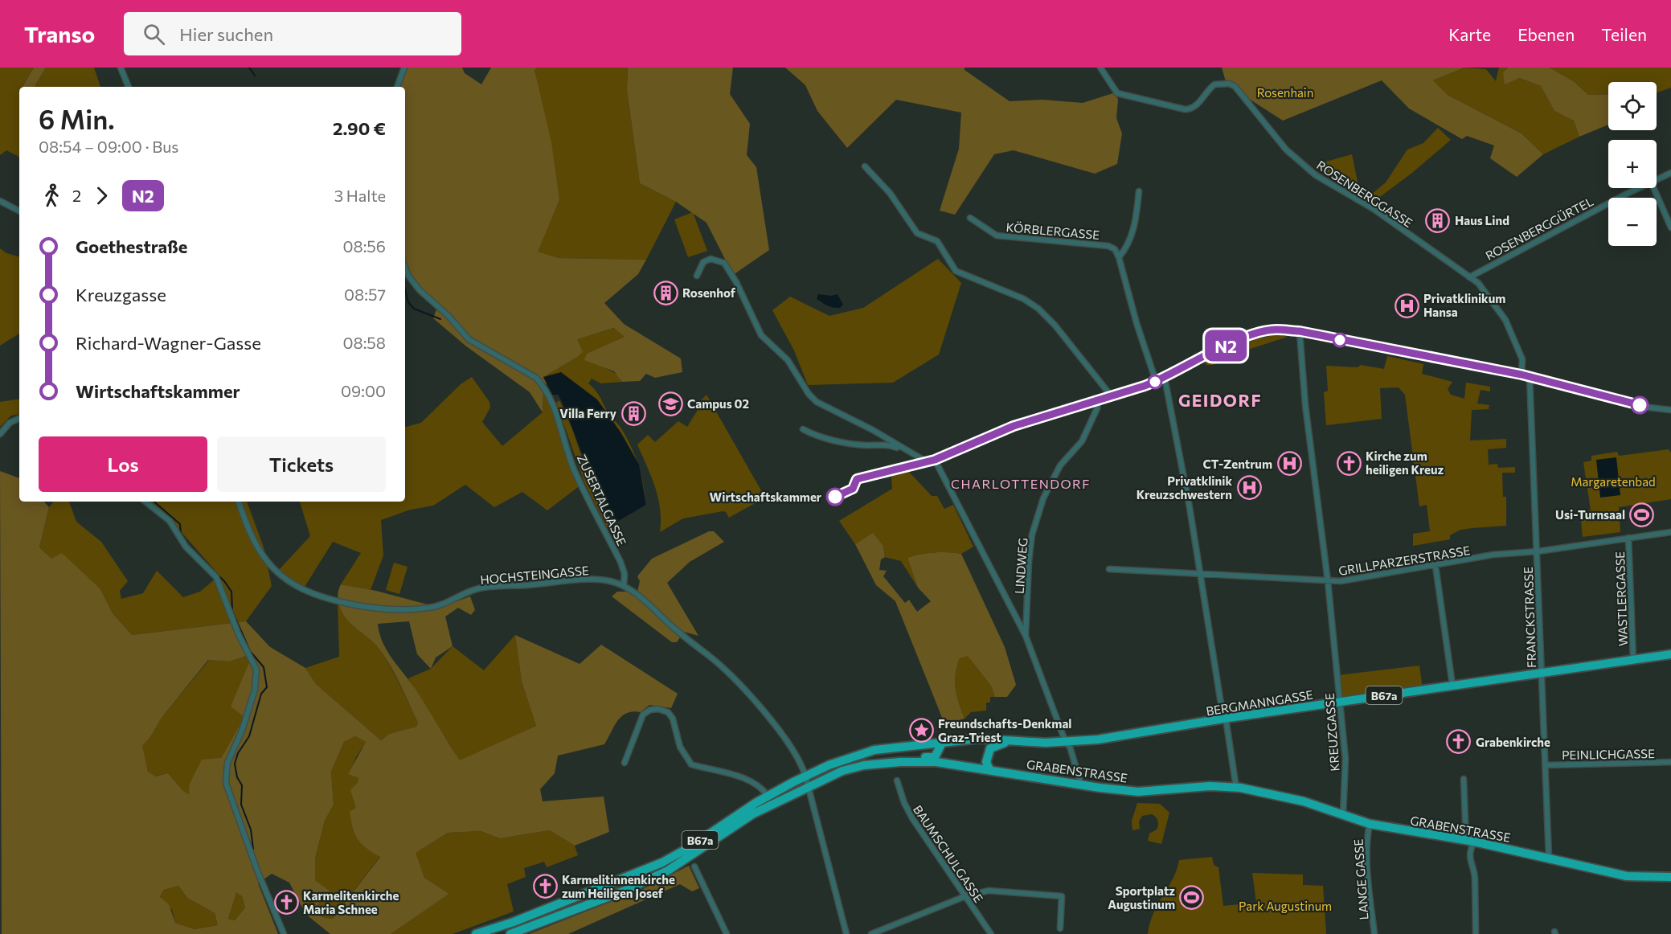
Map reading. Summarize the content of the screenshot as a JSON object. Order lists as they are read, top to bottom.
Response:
{
  "streets": {
    "main road": ["B67a", "BERGMANNGASSE", "GRABENSTRASSE"],
    "street": [
      "ROSENBERGGASSE",
      "ROSENBERGGÜRTEL",
      "KÖRBLERGASSE",
      "ZUSERTALGASSE",
      "GRILLPARZERSTRASSE",
      "LINDWEG",
      "HOCHSTEINGASSE",
      "WASTLERGASSE",
      "FRANCKSTRASSE",
      "KREUZGASSE",
      "PEINLICHGASSE",
      "BAUMSCHULGASSE",
      "LANGE GASSE"
    ]
  },
  "crossings": [
    ["ROSENBERGGASSE", "ROSENBERGGÜRTEL"],
    ["ZUSERTALGASSE", "HOCHSTEINGASSE"],
    ["GRILLPARZERSTRASSE", "WASTLERGASSE"],
    ["GRILLPARZERSTRASSE", "FRANCKSTRASSE"],
    ["GRILLPARZERSTRASSE", "KREUZGASSE"],
    ["LINDWEG", "BERGMANNGASSE"],
    ["LINDWEG", "GRABENSTRASSE"],
    ["HOCHSTEINGASSE", "B67a"],
    ["HOCHSTEINGASSE", "BERGMANNGASSE"],
    ["HOCHSTEINGASSE", "GRABENSTRASSE"],
    ["WASTLERGASSE", "BERGMANNGASSE"],
    ["FRANCKSTRASSE", "BERGMANNGASSE"],
    ["FRANCKSTRASSE", "PEINLICHGASSE"],
    ["FRANCKSTRASSE", "GRABENSTRASSE"],
    ["B67a", "BERGMANNGASSE"],
    ["BERGMANNGASSE", "KREUZGASSE"],
    ["KREUZGASSE", "GRABENSTRASSE"],
    ["GRABENSTRASSE", "LANGE GASSE"]
  ],
  "districts": ["GEIDORF", "CHARLOTTENDORF"],
  "parks": ["Rosenhain", "Margaretenbad", "Park Augustinum"],
  "places": {
    "building": ["Haus Lind", "Rosenhof", "Villa Ferry"],
    "hospital": ["Privatklinikum Hansa", "CT-Zentrum", "Privatklinik Kreuzschwestern"],
    "school or university": ["Campus 02"],
    "church": [
      "Kirche zum heiligen Kreuz",
      "Grabenkirche",
      "Karmelitinnenkirche zum Heiligen Josef",
      "Karmelitenkirche Maria Schnee"
    ],
    "other": ["Wirtschaftskammer"],
    "sports": ["Usi-Turnsaal", "Sportplatz Augustinum"],
    "place": ["Freundschafts-Denkmal Graz-Triest"]
  },
  "lines": ["bus line N2"],
  "page": {
    "header": "Transo",
    "search": "Hier suchen",
    "nav": ["Karte", "Ebenen", "Teilen"],
    "on_map": "N2",
    "map_buttons": ["+", "−"],
    "heading": ["6 Min.", "08:54 – 09:00 · Bus", "2.90 €"],
    "legs": ["2", "N2", "3 Halte"],
    "list": [
      {
        "name": "Goethestraße",
        "value": "08:56"
      },
      {
        "name": "Kreuzgasse",
        "value": "08:57"
      },
      {
        "name": "Richard-Wagner-Gasse",
        "value": "08:58"
      },
      {
        "name": "Wirtschaftskammer",
        "value": "09:00"
      }
    ],
    "buttons": ["Los", "Tickets"]
  }
}
